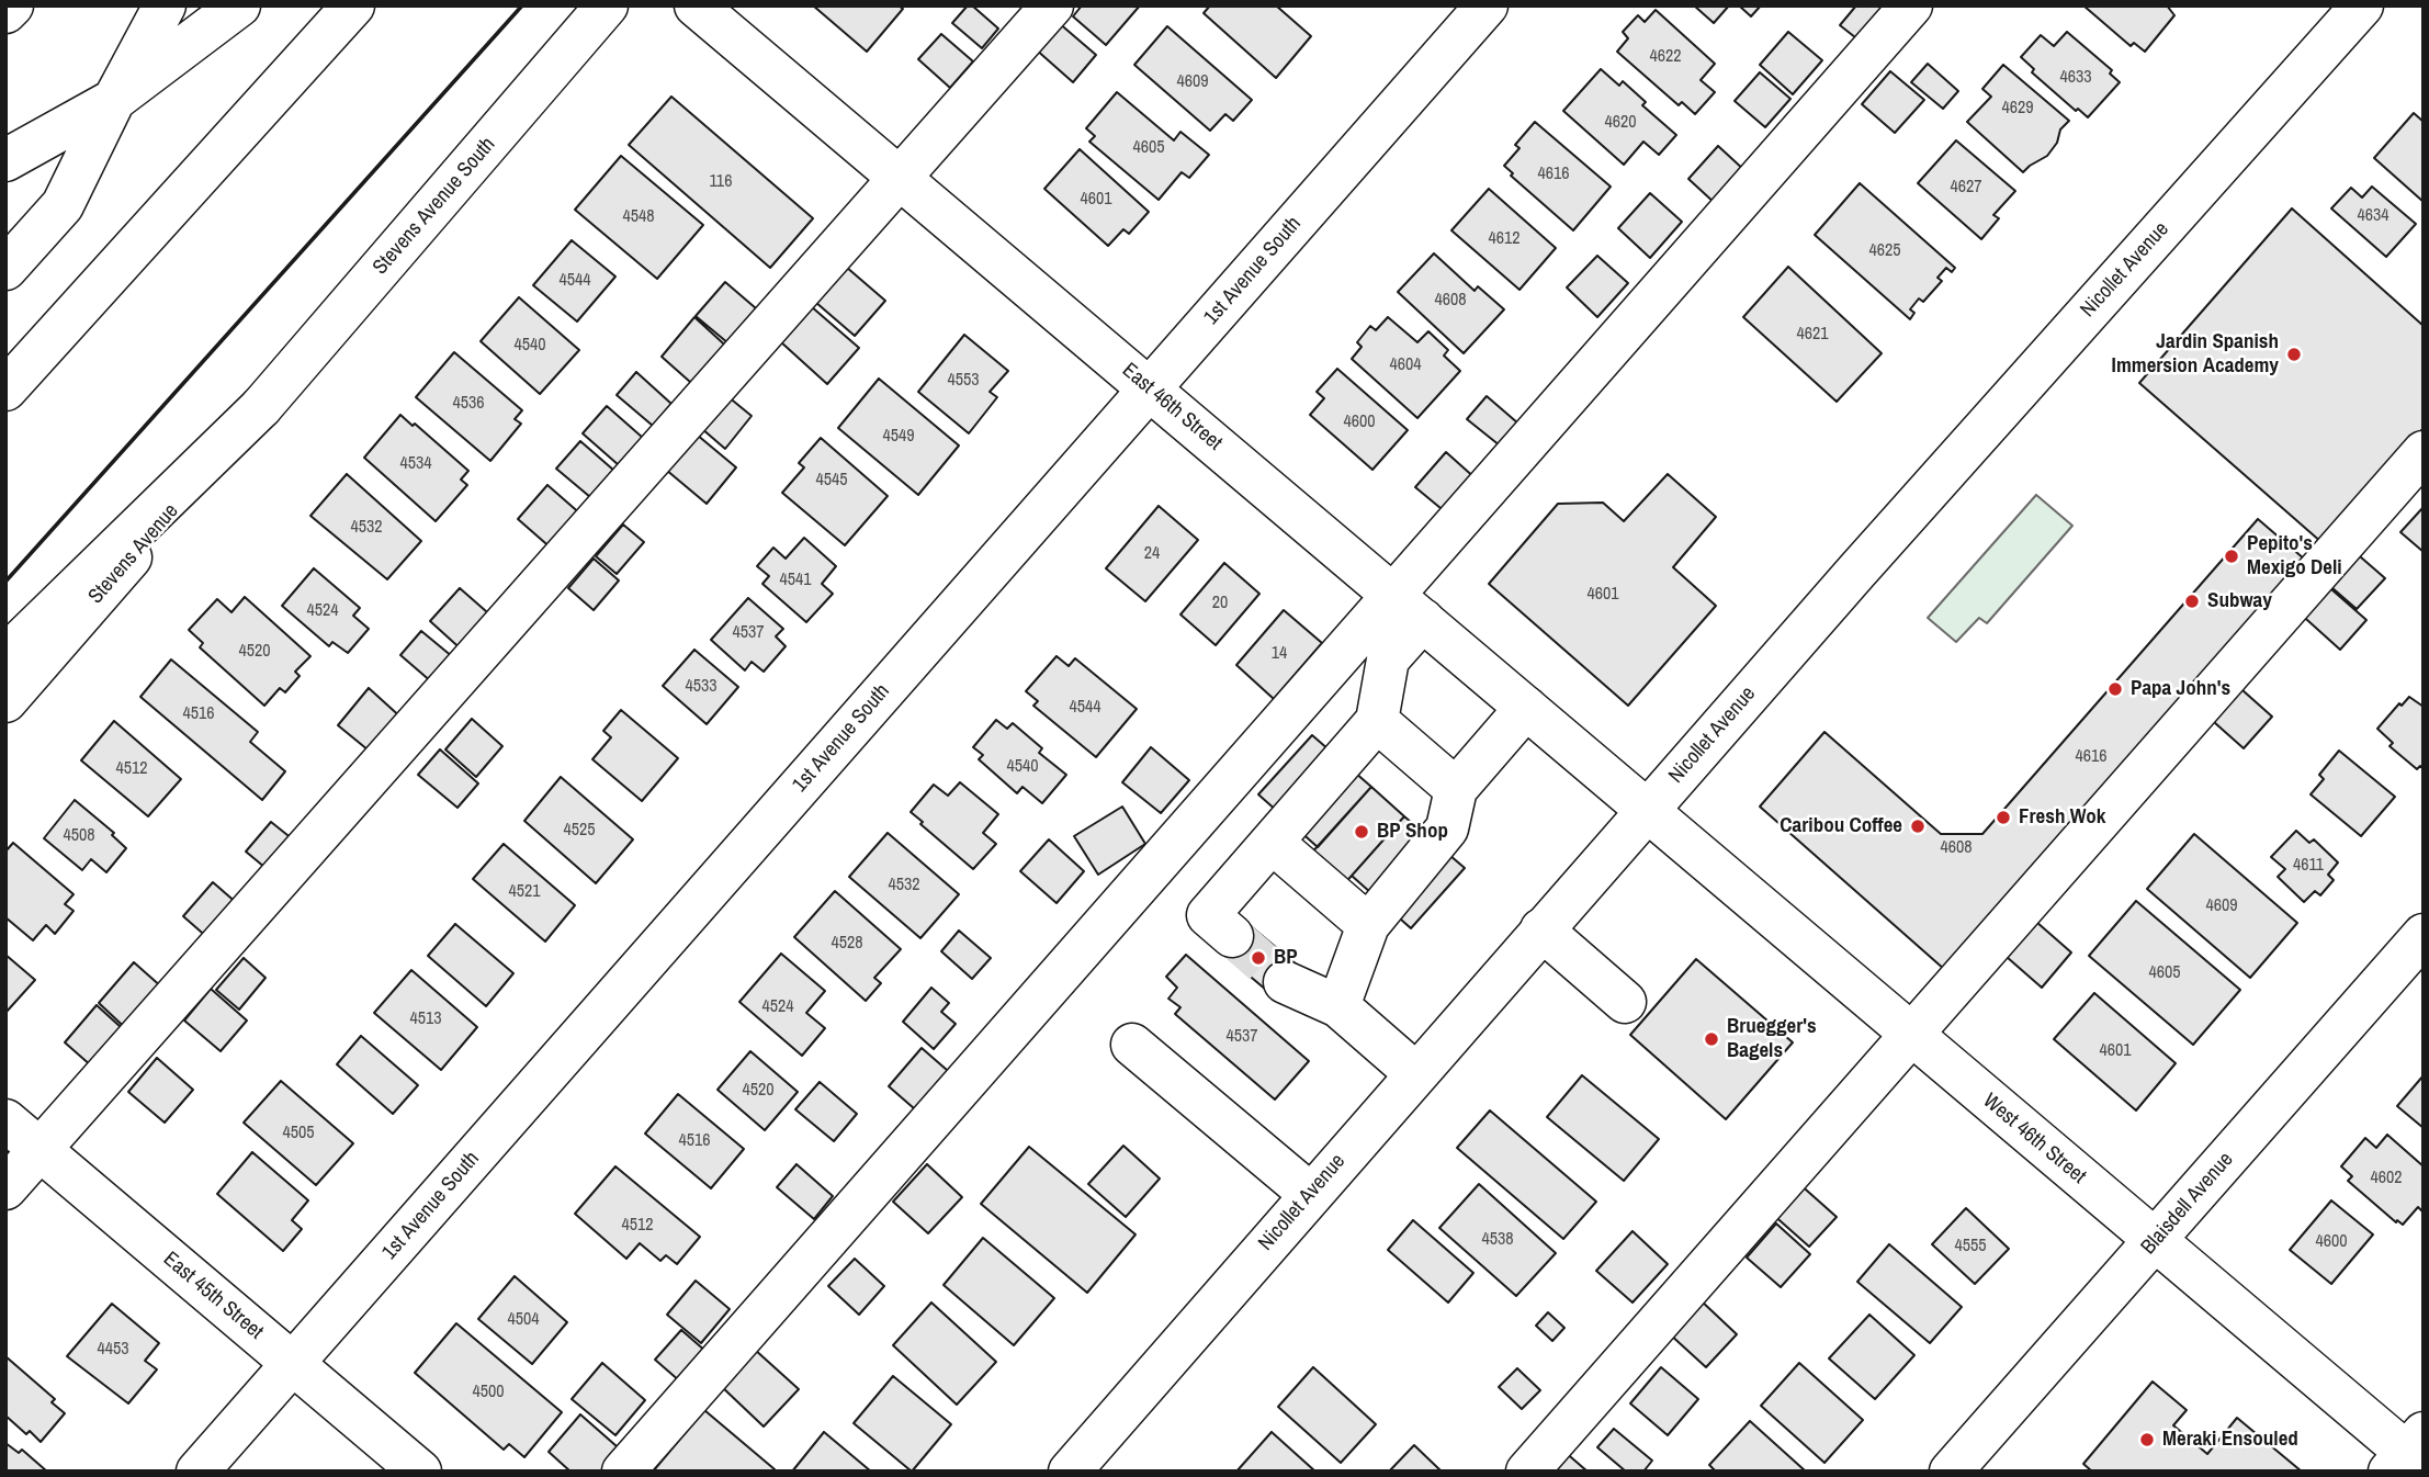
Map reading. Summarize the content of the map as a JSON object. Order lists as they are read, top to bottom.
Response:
{
  "streets": {
    "main road": [
      "Stevens Avenue South",
      "Nicollet Avenue",
      "1st Avenue South",
      "East 46th Street",
      "Stevens Avenue",
      "West 46th Street",
      "Blaisdell Avenue",
      "East 45th Street"
    ]
  },
  "crossings": [
    ["Stevens Avenue South", "Stevens Avenue"],
    ["Nicollet Avenue", "East 46th Street"],
    ["Nicollet Avenue", "West 46th Street"],
    ["1st Avenue South", "East 46th Street"],
    ["1st Avenue South", "East 45th Street"],
    ["East 46th Street", "West 46th Street"],
    ["West 46th Street", "Blaisdell Avenue"]
  ],
  "places": [
    "Jardin Spanish Immersion Academy",
    "Pepito's Mexigo Deli",
    "Subway",
    "Papa John's",
    "Fresh Wok",
    "Caribou Coffee",
    "BP Shop",
    "BP",
    "Bruegger's Bagels",
    "Meraki Ensouled"
  ],
  "house_numbers": [
    "4622",
    "4633",
    "4609",
    "4629",
    "4620",
    "4605",
    "4616",
    "116",
    "4627",
    "4601",
    "4634",
    "4548",
    "4612",
    "4625",
    "4544",
    "4608",
    "4621",
    "4540",
    "4604",
    "4553",
    "4536",
    "4600",
    "4549",
    "4534",
    "4545",
    "4532",
    "24",
    "4541",
    "4601",
    "20",
    "4524",
    "4537",
    "4520",
    "14",
    "4533",
    "4544",
    "4516",
    "4616",
    "4540",
    "4512",
    "4525",
    "4508",
    "4608",
    "4611",
    "4532",
    "4521",
    "4609",
    "4528",
    "4605",
    "4524",
    "4513",
    "4537",
    "4601",
    "4520",
    "4505",
    "4516",
    "4602",
    "4512",
    "4538",
    "4600",
    "4555",
    "4504",
    "4453",
    "4500"
  ]
}
